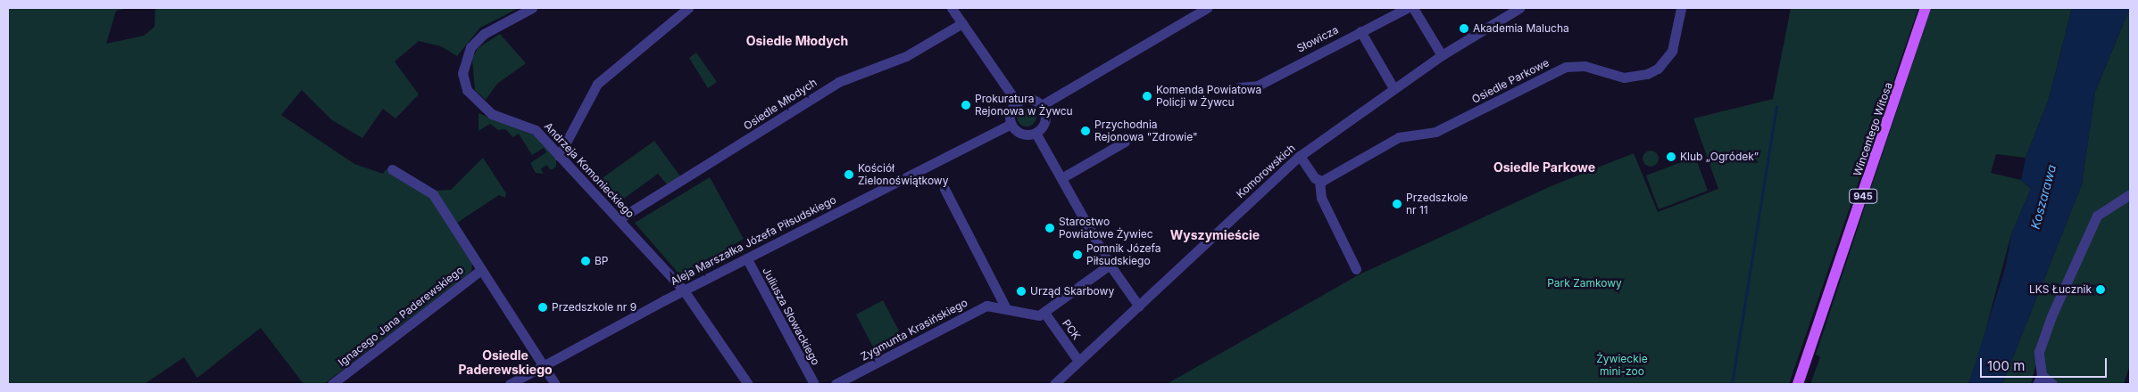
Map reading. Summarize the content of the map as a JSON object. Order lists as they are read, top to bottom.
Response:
{
  "streets": {
    "main road": ["Wincentego Witosa", "945"],
    "street": [
      "Słowicza",
      "Osiedle Parkowe",
      "Osiedle Młodych",
      "Andrzeja Komonieckiego",
      "Komorowskich",
      "Aleja Marszałka Józefa Piłsudskiego",
      "Ignacego Jana Paderewskiego",
      "Juliusza Słowackiego",
      "Zygmunta Krasińskiego",
      "PCK"
    ]
  },
  "crossings": [
    ["Osiedle Młodych", "Andrzeja Komonieckiego"],
    ["Andrzeja Komonieckiego", "Aleja Marszałka Józefa Piłsudskiego"],
    ["Komorowskich", "PCK"],
    ["Aleja Marszałka Józefa Piłsudskiego", "Juliusza Słowackiego"],
    ["Zygmunta Krasińskiego", "PCK"]
  ],
  "districts": [
    "Osiedle Młodych",
    "Osiedle Parkowe",
    "Wyszymieście",
    "Osiedle Paderewskiego"
  ],
  "water": ["Koszarawa"],
  "parks": ["Park Zamkowy", "Żywieckie mini-zoo"],
  "places": [
    "Akademia Malucha",
    "Komenda Powiatowa Policji w Żywcu",
    "Prokuratura Rejonowa w Żywcu",
    "Przychodnia Rejonowa \"Zdrowie\"",
    "Klub „Ogródek”",
    "Kościół Zielonoświątkowy",
    "Przedszkole nr 11",
    "Starostwo Powiatowe Żywiec",
    "Pomnik Józefa Piłsudskiego",
    "BP",
    "LKS Łucznik",
    "Urząd Skarbowy",
    "Przedszkole nr 9"
  ],
  "scale_bar": "100 m"
}
